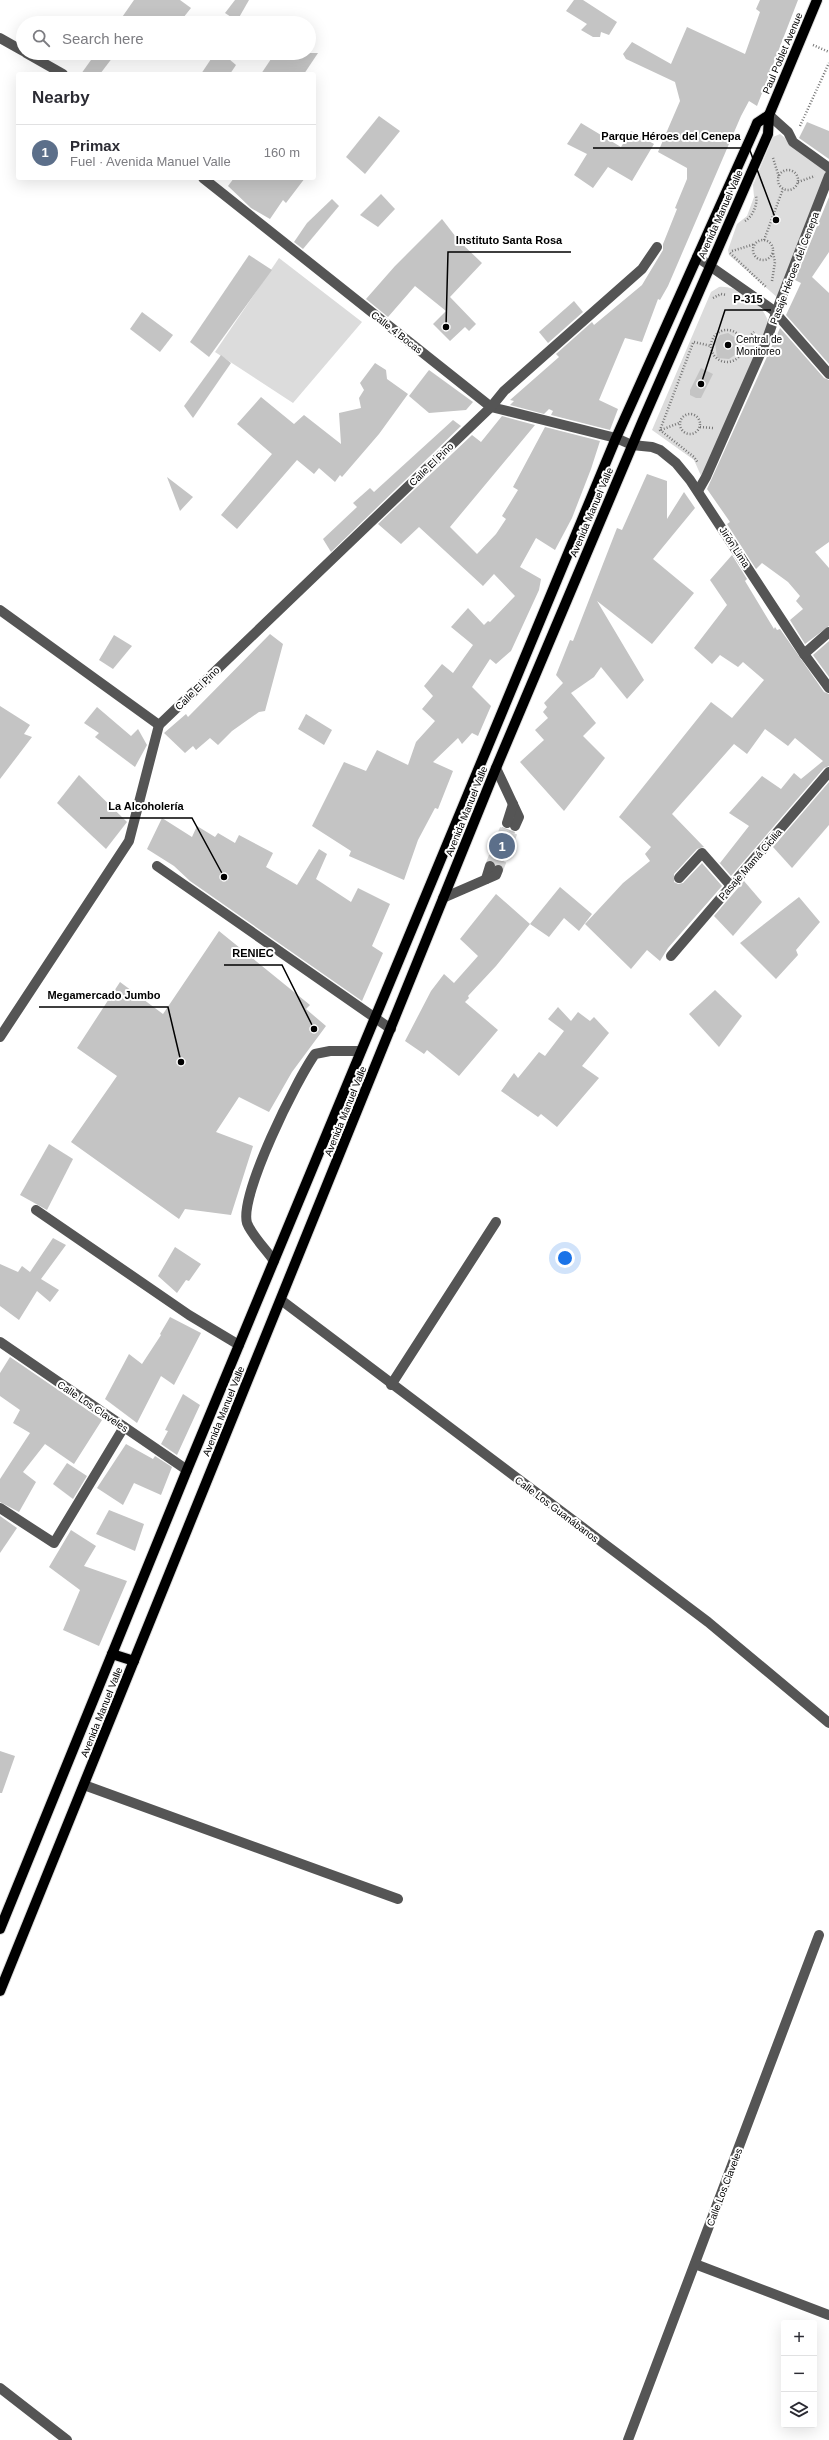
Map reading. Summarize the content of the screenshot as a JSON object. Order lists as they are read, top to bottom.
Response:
{
  "streets": {
    "main road": ["Paul Poblet Avenue", "Avenida Manuel Valle"],
    "street": [
      "Pasaje Héroes del Cenepa",
      "Calle 4 Bocas",
      "Calle El Pino",
      "Jirón Lima",
      "Pasaje Mamá Cicilia",
      "Calle Los Claveles",
      "Calle Los Guanábanos"
    ]
  },
  "crossings": [
    ["Paul Poblet Avenue", "Avenida Manuel Valle"],
    ["Avenida Manuel Valle", "Calle 4 Bocas"],
    ["Avenida Manuel Valle", "Jirón Lima"],
    ["Avenida Manuel Valle", "Calle Los Claveles"],
    ["Avenida Manuel Valle", "Calle Los Guanábanos"],
    ["Pasaje Héroes del Cenepa", "Jirón Lima"],
    ["Calle 4 Bocas", "Calle El Pino"],
    ["Calle 4 Bocas", "Jirón Lima"]
  ],
  "places": [
    "Parque Héroes del Cenepa",
    "Instituto Santa Rosa",
    "Central de Monitoreo",
    "P-315",
    "La Alcoholería",
    "RENIEC",
    "Megamercado Jumbo"
  ],
  "page": {
    "search": "Search here",
    "heading": "Nearby",
    "list": [
      {
        "mark": "1",
        "name": "Primax",
        "note": "Fuel · Avenida Manuel Valle",
        "value": "160 m"
      }
    ],
    "pins": "1",
    "map_buttons": ["+", "−"]
  }
}
